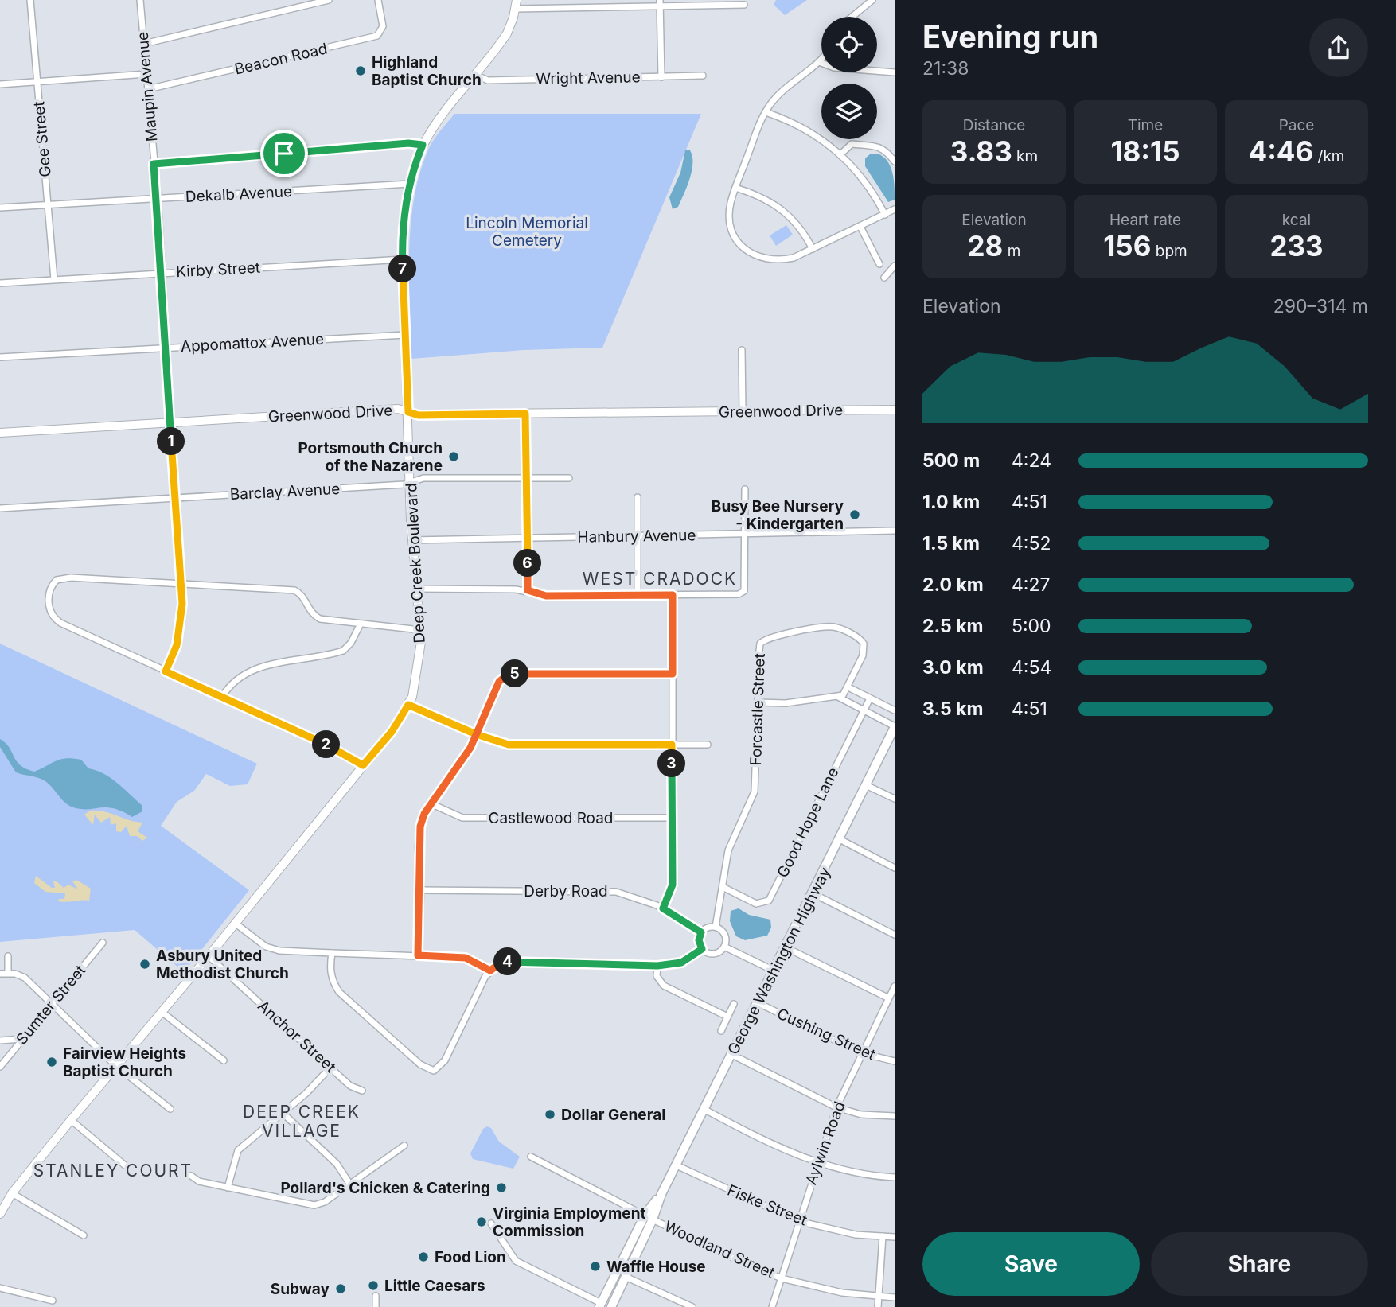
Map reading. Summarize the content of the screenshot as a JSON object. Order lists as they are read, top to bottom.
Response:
{
  "streets": {
    "main road": ["George Washington Highway"],
    "street": [
      "Beacon Road",
      "Wright Avenue",
      "Maupin Avenue",
      "Gee Street",
      "Dekalb Avenue",
      "Kirby Street",
      "Appomattox Avenue",
      "Greenwood Drive",
      "Barclay Avenue",
      "Hanbury Avenue",
      "Deep Creek Boulevard",
      "Forcastle Street",
      "Castlewood Road",
      "Good Hope Lane",
      "Derby Road",
      "Sumter Street",
      "Cushing Street",
      "Anchor Street",
      "Aylwin Road",
      "Fiske Street",
      "Woodland Street"
    ]
  },
  "crossings": [
    ["Beacon Road", "Maupin Avenue"],
    ["Wright Avenue", "Deep Creek Boulevard"],
    ["Maupin Avenue", "Dekalb Avenue"],
    ["Maupin Avenue", "Kirby Street"],
    ["Maupin Avenue", "Appomattox Avenue"],
    ["Maupin Avenue", "Greenwood Drive"],
    ["Maupin Avenue", "Barclay Avenue"],
    ["Gee Street", "Dekalb Avenue"],
    ["Gee Street", "Kirby Street"],
    ["Dekalb Avenue", "Deep Creek Boulevard"],
    ["Kirby Street", "Deep Creek Boulevard"],
    ["Appomattox Avenue", "Deep Creek Boulevard"],
    ["Greenwood Drive", "Deep Creek Boulevard"],
    ["Barclay Avenue", "Deep Creek Boulevard"],
    ["Hanbury Avenue", "Deep Creek Boulevard"],
    ["Deep Creek Boulevard", "Anchor Street"],
    ["Forcastle Street", "Good Hope Lane"],
    ["Forcastle Street", "Derby Road"],
    ["George Washington Highway", "Cushing Street"],
    ["George Washington Highway", "Fiske Street"],
    ["George Washington Highway", "Woodland Street"],
    ["Cushing Street", "Aylwin Road"],
    ["Aylwin Road", "Fiske Street"],
    ["Aylwin Road", "Woodland Street"]
  ],
  "districts": ["WEST CRADOCK", "DEEP CREEK VILLAGE", "STANLEY COURT"],
  "parks": ["Lincoln Memorial Cemetery"],
  "places": [
    "Highland Baptist Church",
    "Portsmouth Church of the Nazarene",
    "Busy Bee Nursery - Kindergarten",
    "Asbury United Methodist Church",
    "Fairview Heights Baptist Church",
    "Dollar General",
    "Pollard's Chicken & Catering",
    "Virginia Employment Commission",
    "Food Lion",
    "Waffle House",
    "Little Caesars",
    "Subway"
  ],
  "page": {
    "heading": ["Evening run", "21:38"],
    "stats": [
      ["Distance", "3.83 km"],
      ["Time", "18:15"],
      ["Pace", "4:46 /km"],
      ["Elevation", "28 m"],
      ["Heart rate", "156 bpm"],
      ["kcal", "233"]
    ],
    "pins": [
      "7",
      "1",
      "6",
      "5",
      "2",
      "3",
      "4"
    ],
    "chart": ["Elevation", "290–314 m"],
    "list": [
      {
        "name": "500 m",
        "note": "4:24"
      },
      {
        "name": "1.0 km",
        "note": "4:51"
      },
      {
        "name": "1.5 km",
        "note": "4:52"
      },
      {
        "name": "2.0 km",
        "note": "4:27"
      },
      {
        "name": "2.5 km",
        "note": "5:00"
      },
      {
        "name": "3.0 km",
        "note": "4:54"
      },
      {
        "name": "3.5 km",
        "note": "4:51"
      }
    ],
    "buttons": ["Save", "Share"]
  }
}
